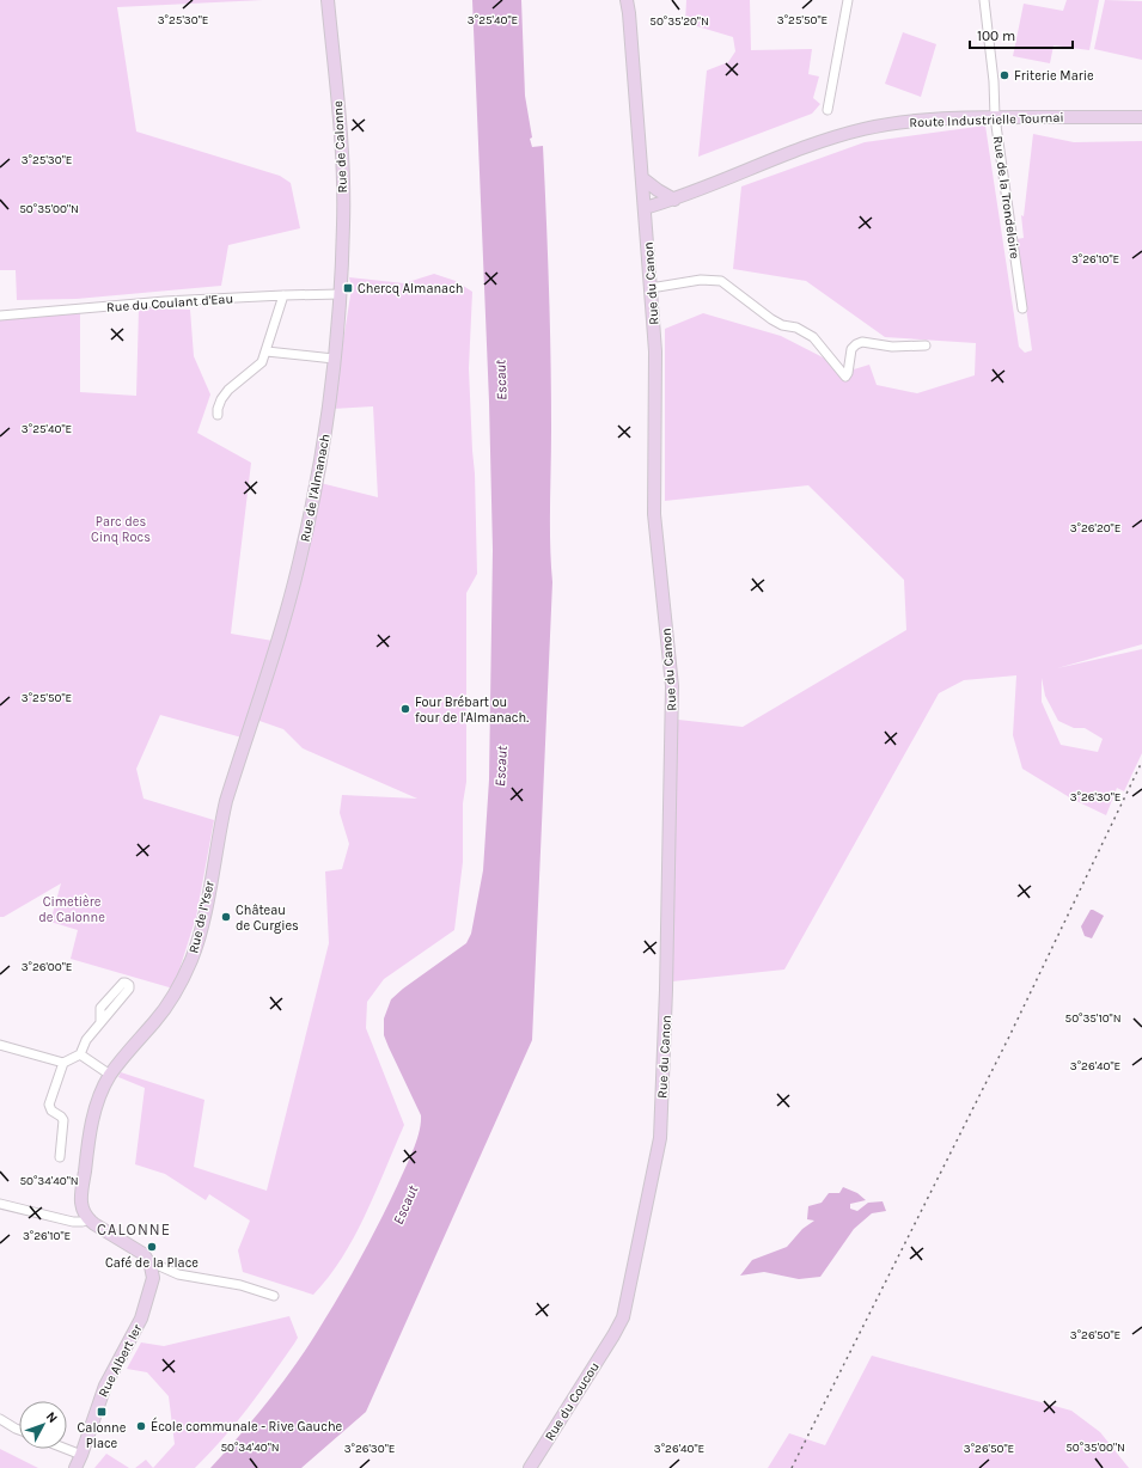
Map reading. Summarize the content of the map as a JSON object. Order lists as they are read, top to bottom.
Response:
{
  "streets": {
    "main road": [
      "Route Industrielle Tournai",
      "Rue de Calonne",
      "Rue du Canon",
      "Rue de l'Almanach",
      "Rue de l'Yser",
      "Rue Albert Ier",
      "Rue du Coucou"
    ],
    "street": ["Rue de la Trondeloire", "Rue du Coulant d'Eau"]
  },
  "crossings": [
    ["Route Industrielle Tournai", "Rue de la Trondeloire"],
    ["Route Industrielle Tournai", "Rue du Canon"],
    ["Rue de Calonne", "Rue du Coulant d'Eau"],
    ["Rue de Calonne", "Rue de l'Almanach"],
    ["Rue du Canon", "Rue du Coucou"],
    ["Rue du Coulant d'Eau", "Rue de l'Almanach"],
    ["Rue de l'Almanach", "Rue de l'Yser"]
  ],
  "districts": ["CALONNE"],
  "water": ["Escaut"],
  "parks": ["Parc des Cinq Rocs", "Cimetière de Calonne"],
  "places": {
    "other": [
      "Friterie Marie",
      "Four Brébart ou four de l'Almanach.",
      "Château de Curgies",
      "Café de la Place",
      "École communale - Rive Gauche"
    ],
    "transit": ["Chercq Almanach", "Calonne Place"]
  },
  "scale_bar": "100 m",
  "north": "top right",
  "coordinates": [
    "3°25'30\"E",
    "3°25'40\"E",
    "3°25'50\"E",
    "50°35'20\"N",
    "50°35'00\"N",
    "3°26'10\"E",
    "3°26'20\"E",
    "3°26'30\"E",
    "3°26'00\"E",
    "50°35'10\"N",
    "3°26'40\"E",
    "50°34'40\"N",
    "3°26'50\"E"
  ]
}
